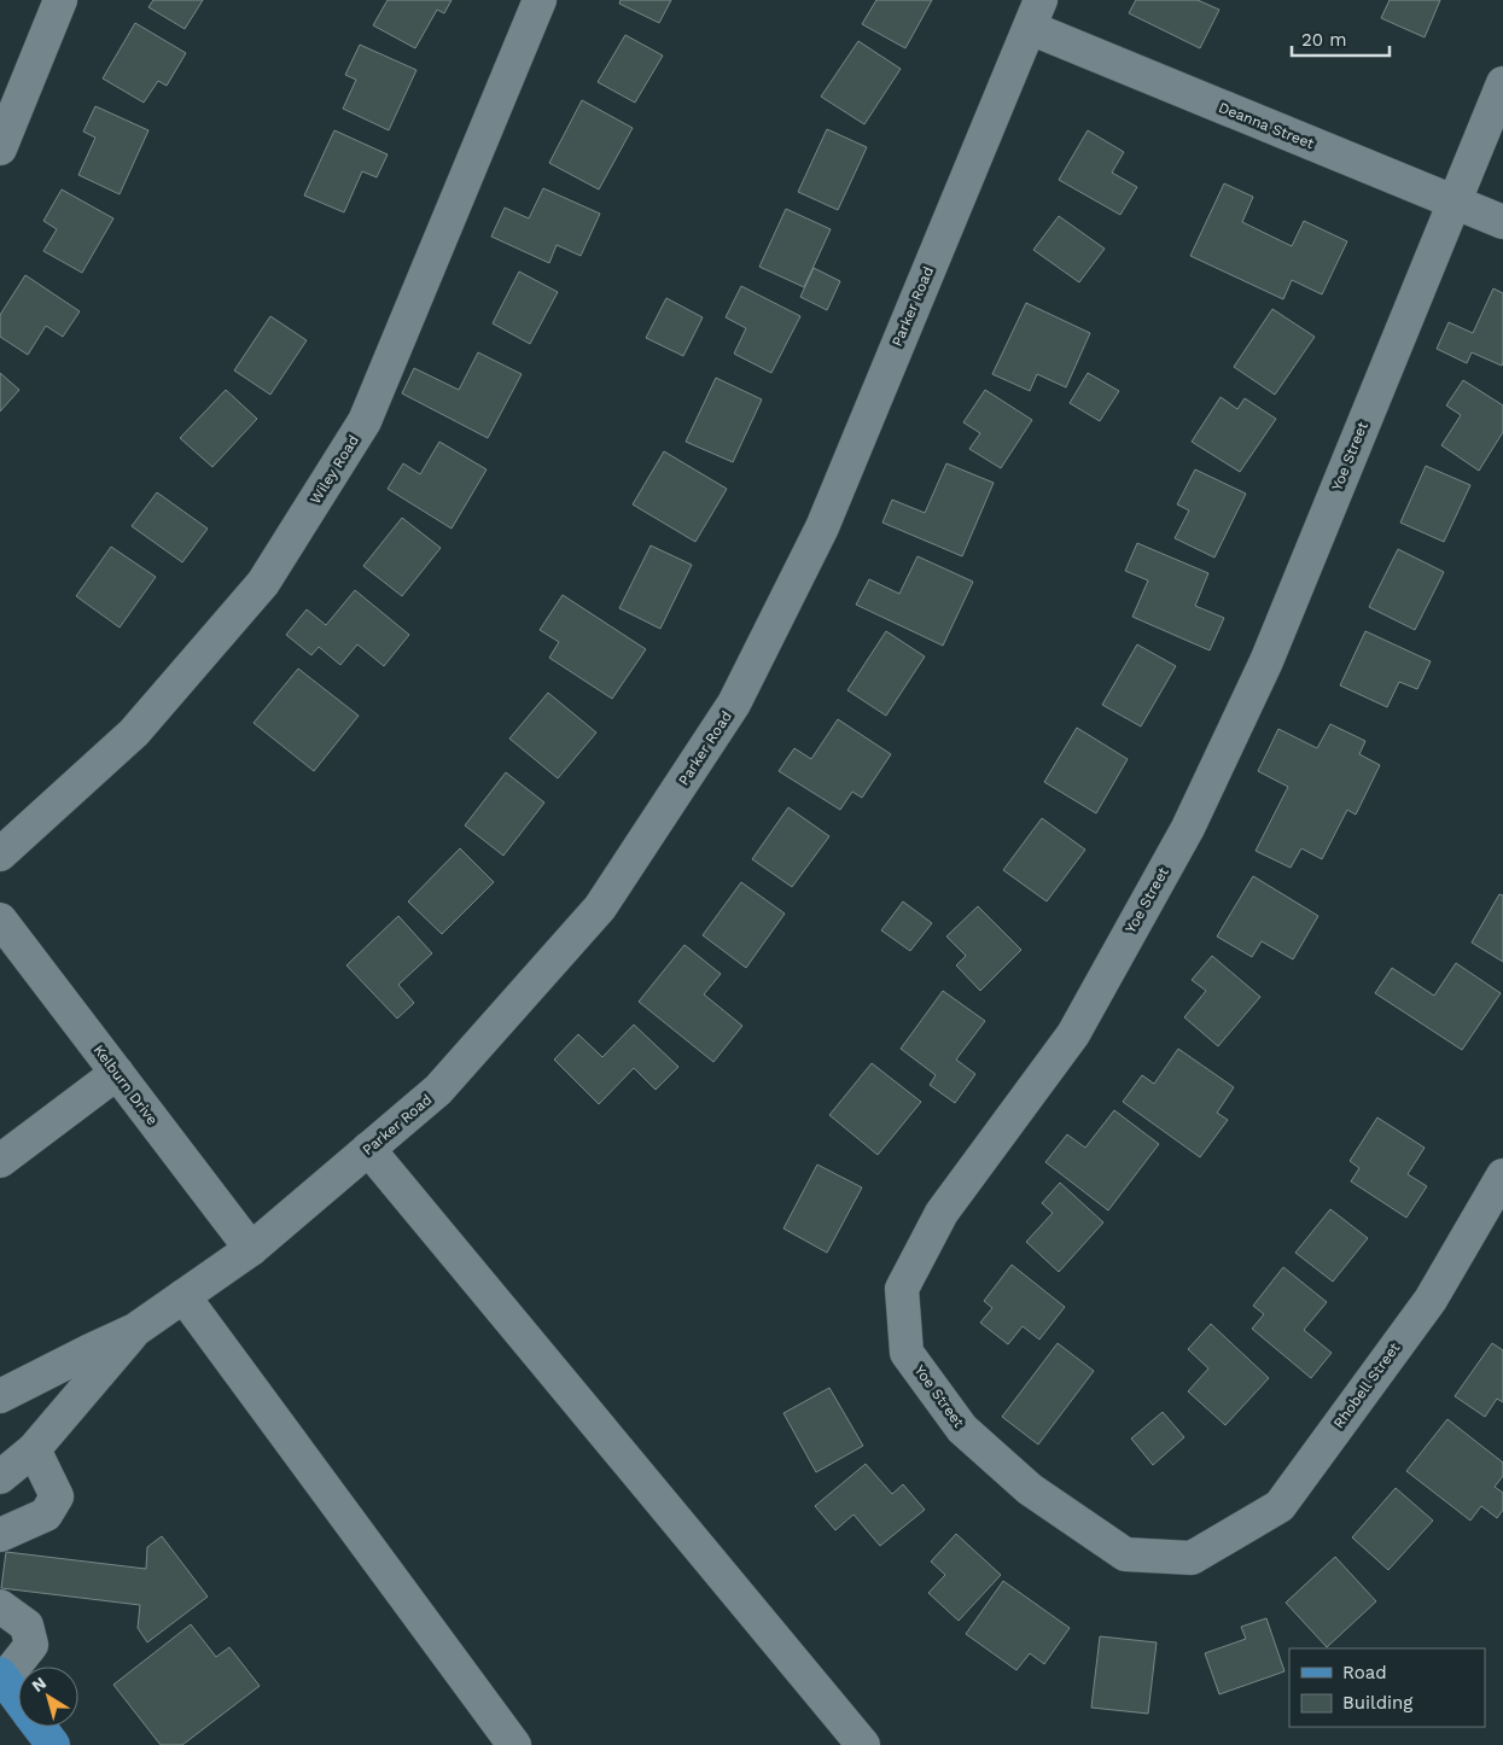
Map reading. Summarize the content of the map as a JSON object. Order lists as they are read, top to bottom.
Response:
{
  "streets": {
    "street": [
      "Deanna Street",
      "Parker Road",
      "Yoe Street",
      "Wiley Road",
      "Kelburn Drive",
      "Rhobell Street"
    ]
  },
  "crossings": [
    ["Deanna Street", "Parker Road"],
    ["Deanna Street", "Yoe Street"],
    ["Parker Road", "Kelburn Drive"],
    ["Yoe Street", "Rhobell Street"]
  ],
  "legend": ["Road", "Building"],
  "scale_bar": "20 m",
  "north": "top left"
}
